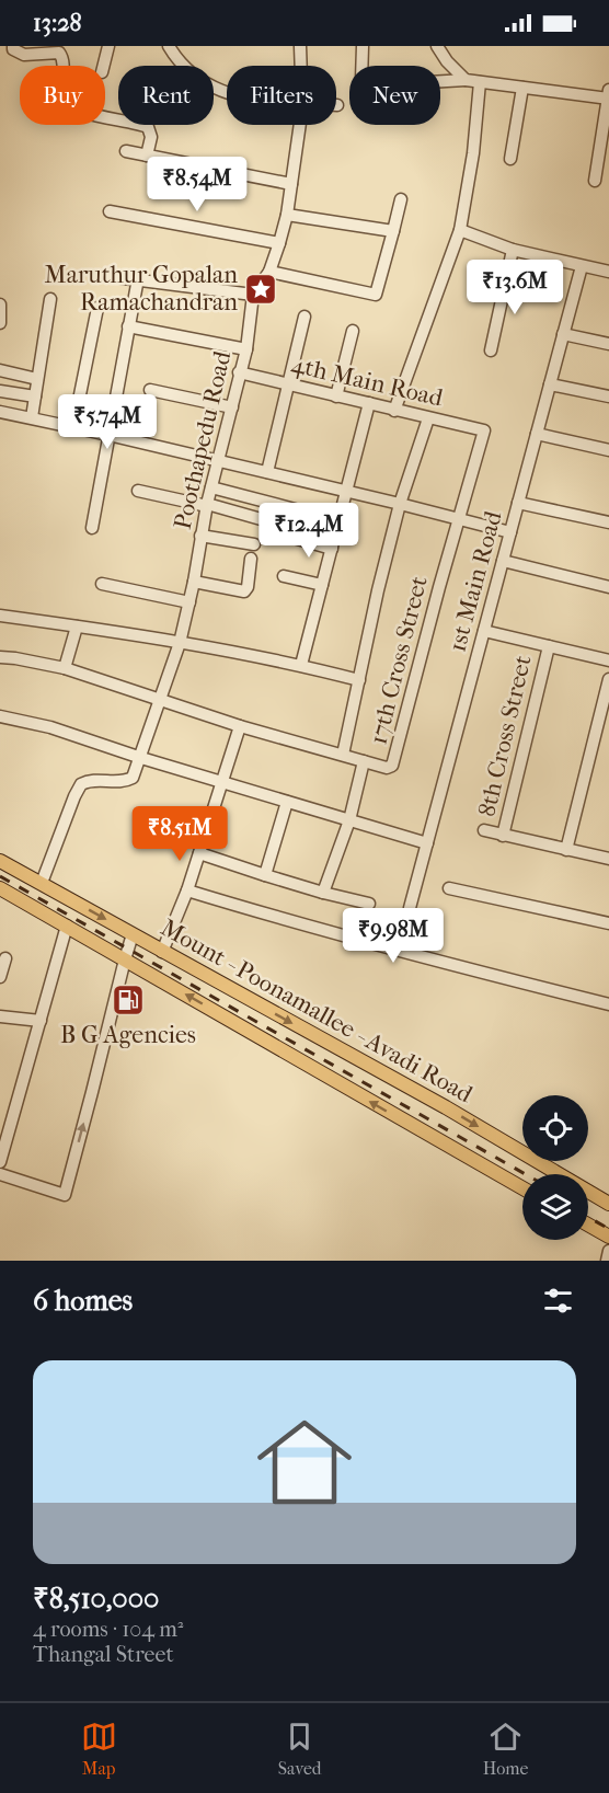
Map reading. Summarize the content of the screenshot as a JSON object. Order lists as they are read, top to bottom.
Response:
{
  "streets": {
    "main road": ["Mount - Poonamallee - Avadi Road"],
    "street": [
      "4th Main Road",
      "Poothapedu Road",
      "1st Main Road",
      "17th Cross Street",
      "8th Cross Street"
    ]
  },
  "crossings": [
    ["4th Main Road", "Poothapedu Road"],
    ["4th Main Road", "17th Cross Street"],
    ["Poothapedu Road", "17th Cross Street"],
    ["Poothapedu Road", "Mount - Poonamallee - Avadi Road"]
  ],
  "places": {
    "place": ["Maruthur Gopalan Ramachandran"],
    "fuel station": ["B G Agencies"]
  },
  "page": {
    "status": "13:28",
    "chip": [
      "Buy",
      "Rent",
      "Filters",
      "New"
    ],
    "price": [
      "₹8.54M",
      "₹13.6M",
      "₹5.74M",
      "₹12.4M",
      "₹8.51M",
      "₹9.98M"
    ],
    "heading": "6 homes",
    "list": [
      {
        "name": "₹8,510,000",
        "note": "4 rooms · 104 m² · Thangal Street"
      }
    ],
    "tabs": ["Map", "Saved", "Home"]
  }
}
